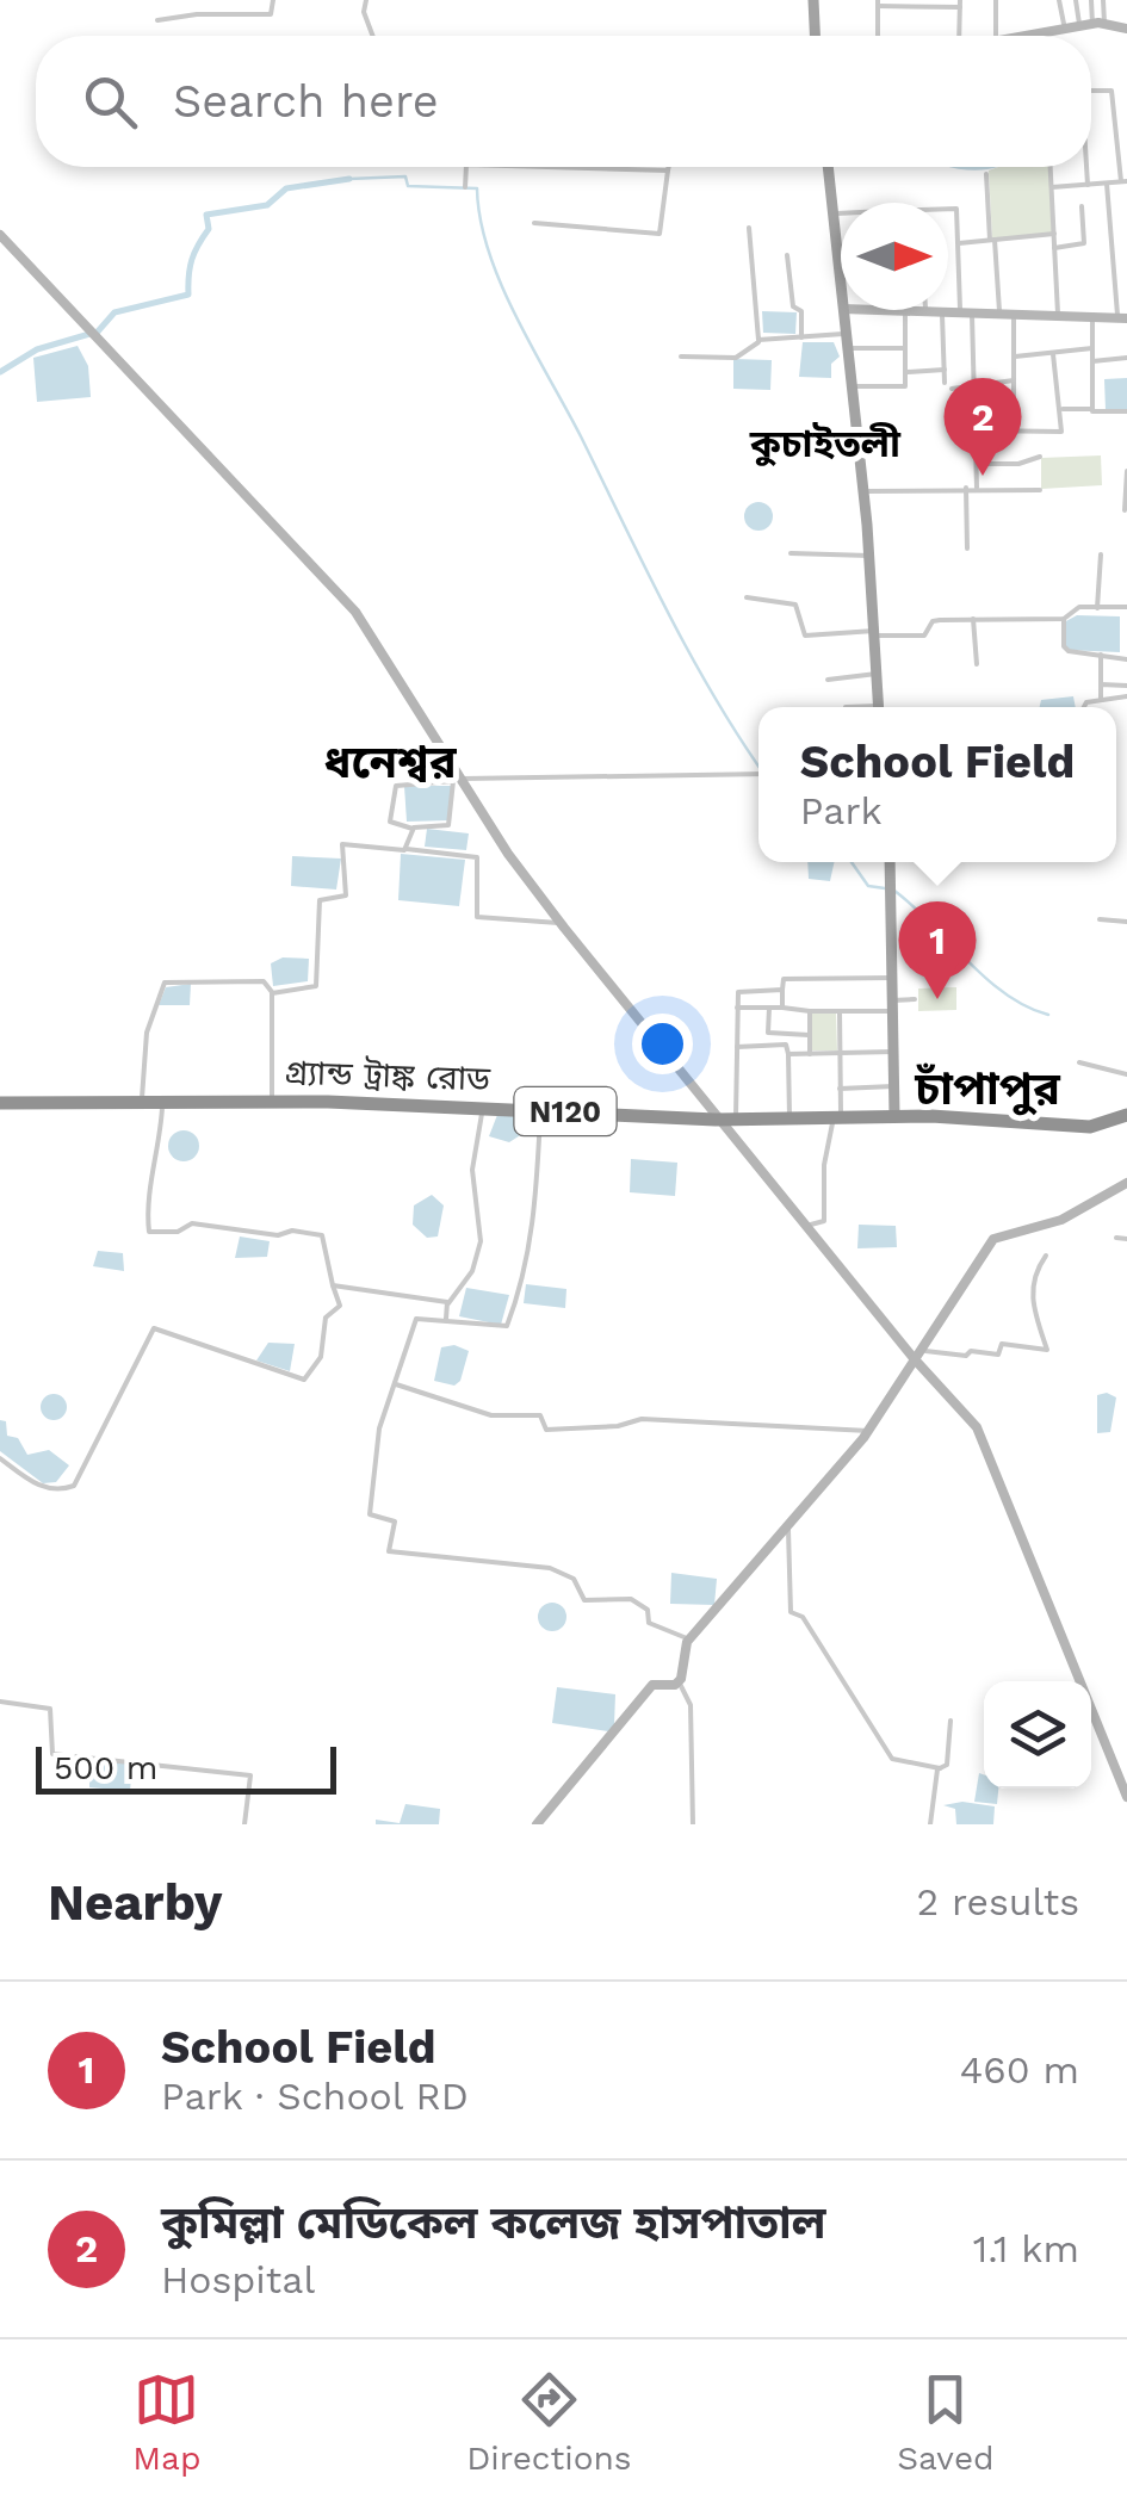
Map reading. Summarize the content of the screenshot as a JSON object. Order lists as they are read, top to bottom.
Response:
{
  "streets": {
    "highway": ["গ্র্যান্ড ট্রাঙ্ক রোড", "N120"]
  },
  "districts": ["কুচাইতলী", "ধনেশ্বর", "চাঁপাপুর"],
  "scale_bar": "500 m",
  "north": "right",
  "page": {
    "search": "Search here",
    "pins": ["2", "1"],
    "popup": ["School Field", "Park"],
    "scale": "500 m",
    "heading": ["Nearby", "2 results"],
    "list": [
      {
        "mark": "1",
        "name": "School Field",
        "note": "Park · School RD",
        "value": "460 m"
      },
      {
        "mark": "2",
        "name": "কুমিল্লা মেডিকেল কলেজ হাসপাতাল",
        "note": "Hospital",
        "value": "1.1 km"
      }
    ],
    "nav": ["Map", "Directions", "Saved"]
  }
}
